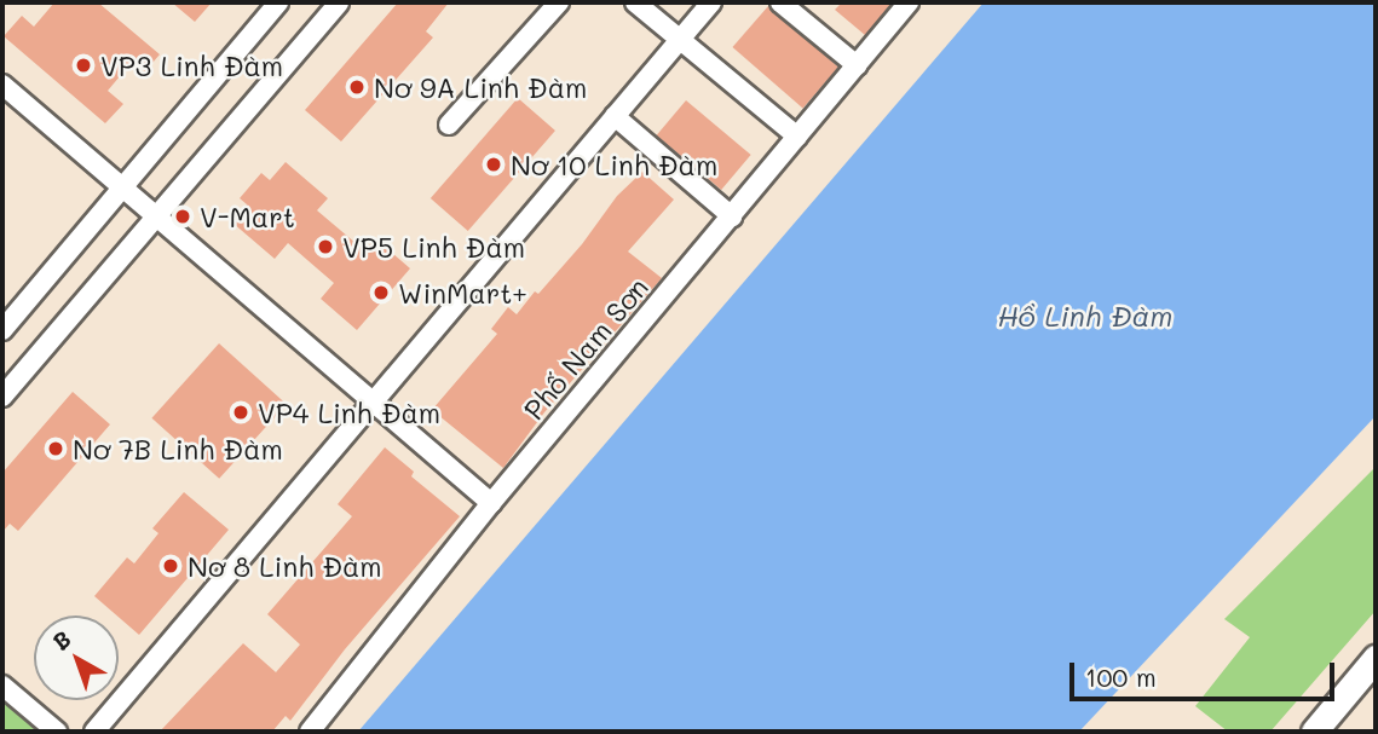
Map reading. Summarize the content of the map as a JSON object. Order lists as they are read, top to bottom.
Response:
{
  "streets": {
    "street": ["Phố Nam Sơn"]
  },
  "water": ["Hồ Linh Đàm"],
  "places": [
    "VP3 Linh Đàm",
    "Nơ 9A Linh Đàm",
    "Nơ 10 Linh Đàm",
    "V-Mart",
    "VP5 Linh Đàm",
    "WinMart+",
    "VP4 Linh Đàm",
    "Nơ 7B Linh Đàm",
    "Nơ 8 Linh Đàm"
  ],
  "scale_bar": "100 m",
  "north": "top left"
}
